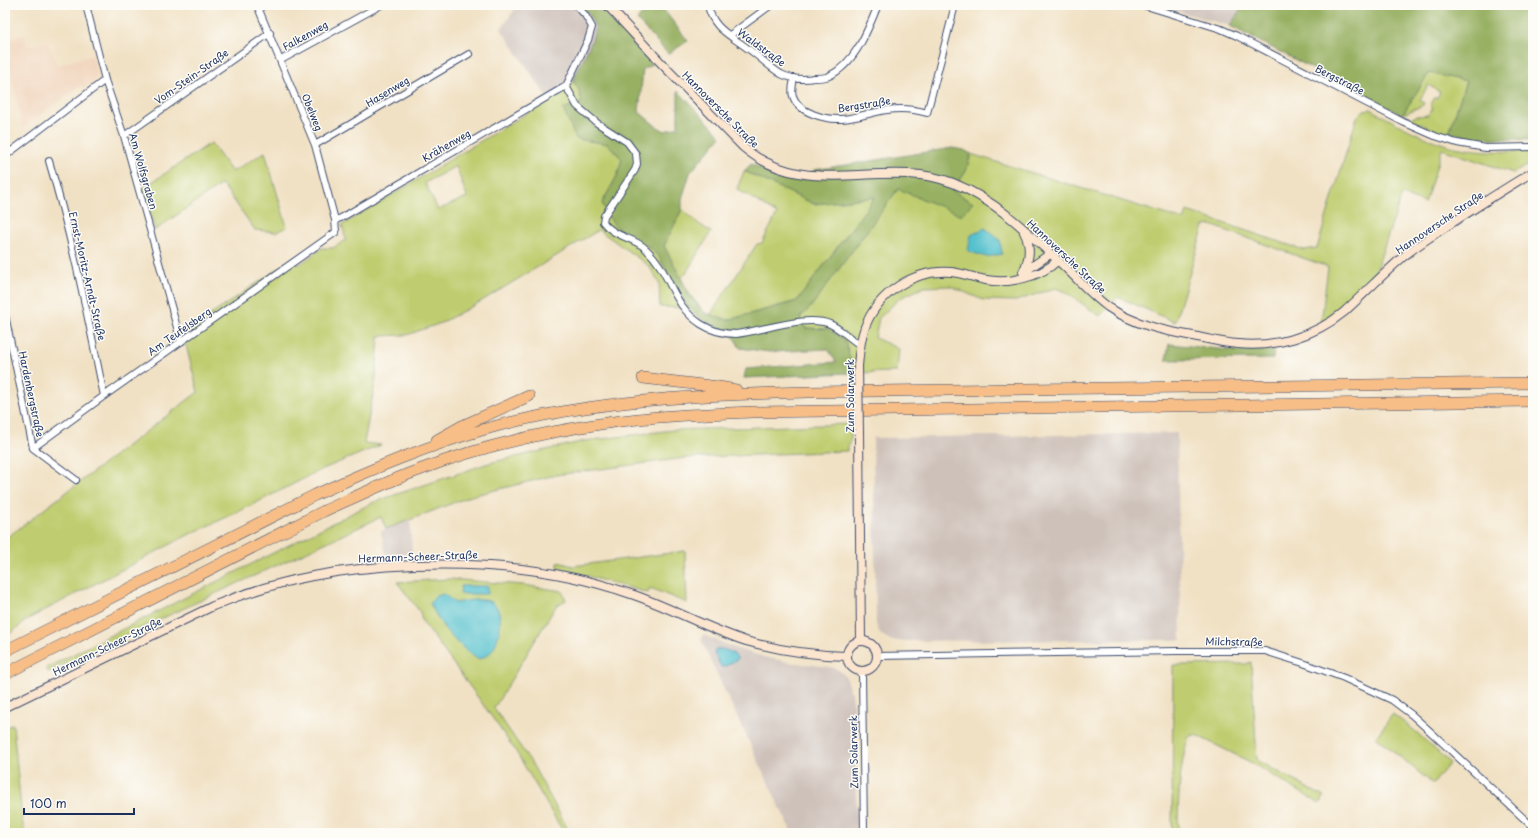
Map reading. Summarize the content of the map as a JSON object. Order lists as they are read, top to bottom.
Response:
{
  "streets": {
    "main road": ["Hannoversche Straße", "Zum Solarwerk", "Hermann-Scheer-Straße"],
    "street": [
      "Falkenweg",
      "Waldstraße",
      "Vom-Stein-Straße",
      "Bergstraße",
      "Hasenweg",
      "Obelweg",
      "Krähenweg",
      "Am Wolfsgraben",
      "Ernst-Moritz-Arndt-Straße",
      "Am Teufelsberg",
      "Hardenbergstraße",
      "Milchstraße"
    ]
  },
  "crossings": [
    ["Falkenweg", "Obelweg"],
    ["Waldstraße", "Bergstraße"],
    ["Vom-Stein-Straße", "Obelweg"],
    ["Vom-Stein-Straße", "Am Wolfsgraben"],
    ["Hasenweg", "Obelweg"],
    ["Hannoversche Straße", "Zum Solarwerk"],
    ["Obelweg", "Krähenweg"],
    ["Obelweg", "Am Teufelsberg"],
    ["Am Wolfsgraben", "Am Teufelsberg"],
    ["Ernst-Moritz-Arndt-Straße", "Am Teufelsberg"],
    ["Am Teufelsberg", "Hardenbergstraße"],
    ["Zum Solarwerk", "Hermann-Scheer-Straße"],
    ["Zum Solarwerk", "Milchstraße"],
    ["Hermann-Scheer-Straße", "Milchstraße"]
  ],
  "scale_bar": "100 m"
}
